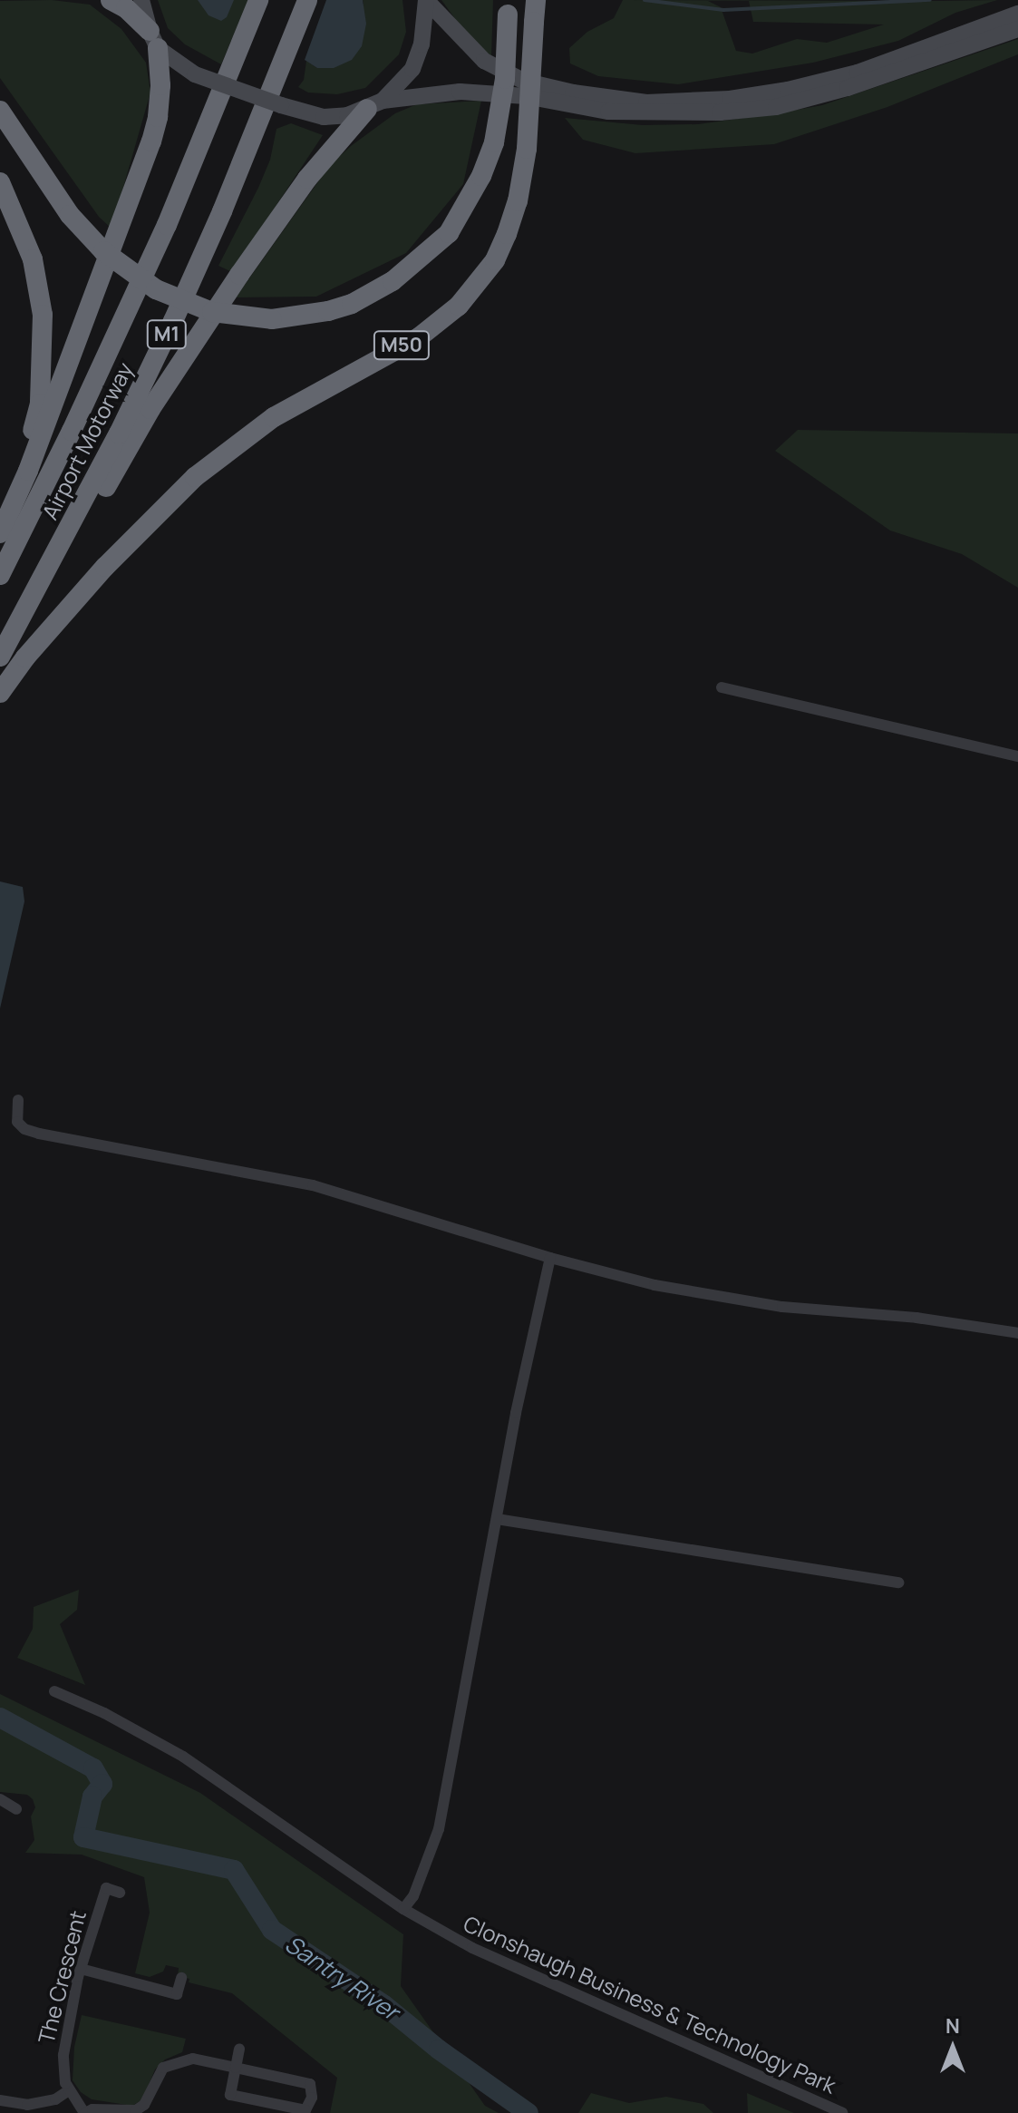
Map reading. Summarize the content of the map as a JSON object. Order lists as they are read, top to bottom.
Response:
{
  "streets": {
    "highway": ["M1", "M50", "Airport Motorway"],
    "street": ["The Crescent", "Clonshaugh Business & Technology Park"]
  },
  "water": ["Santry River"],
  "north": "top"
}
